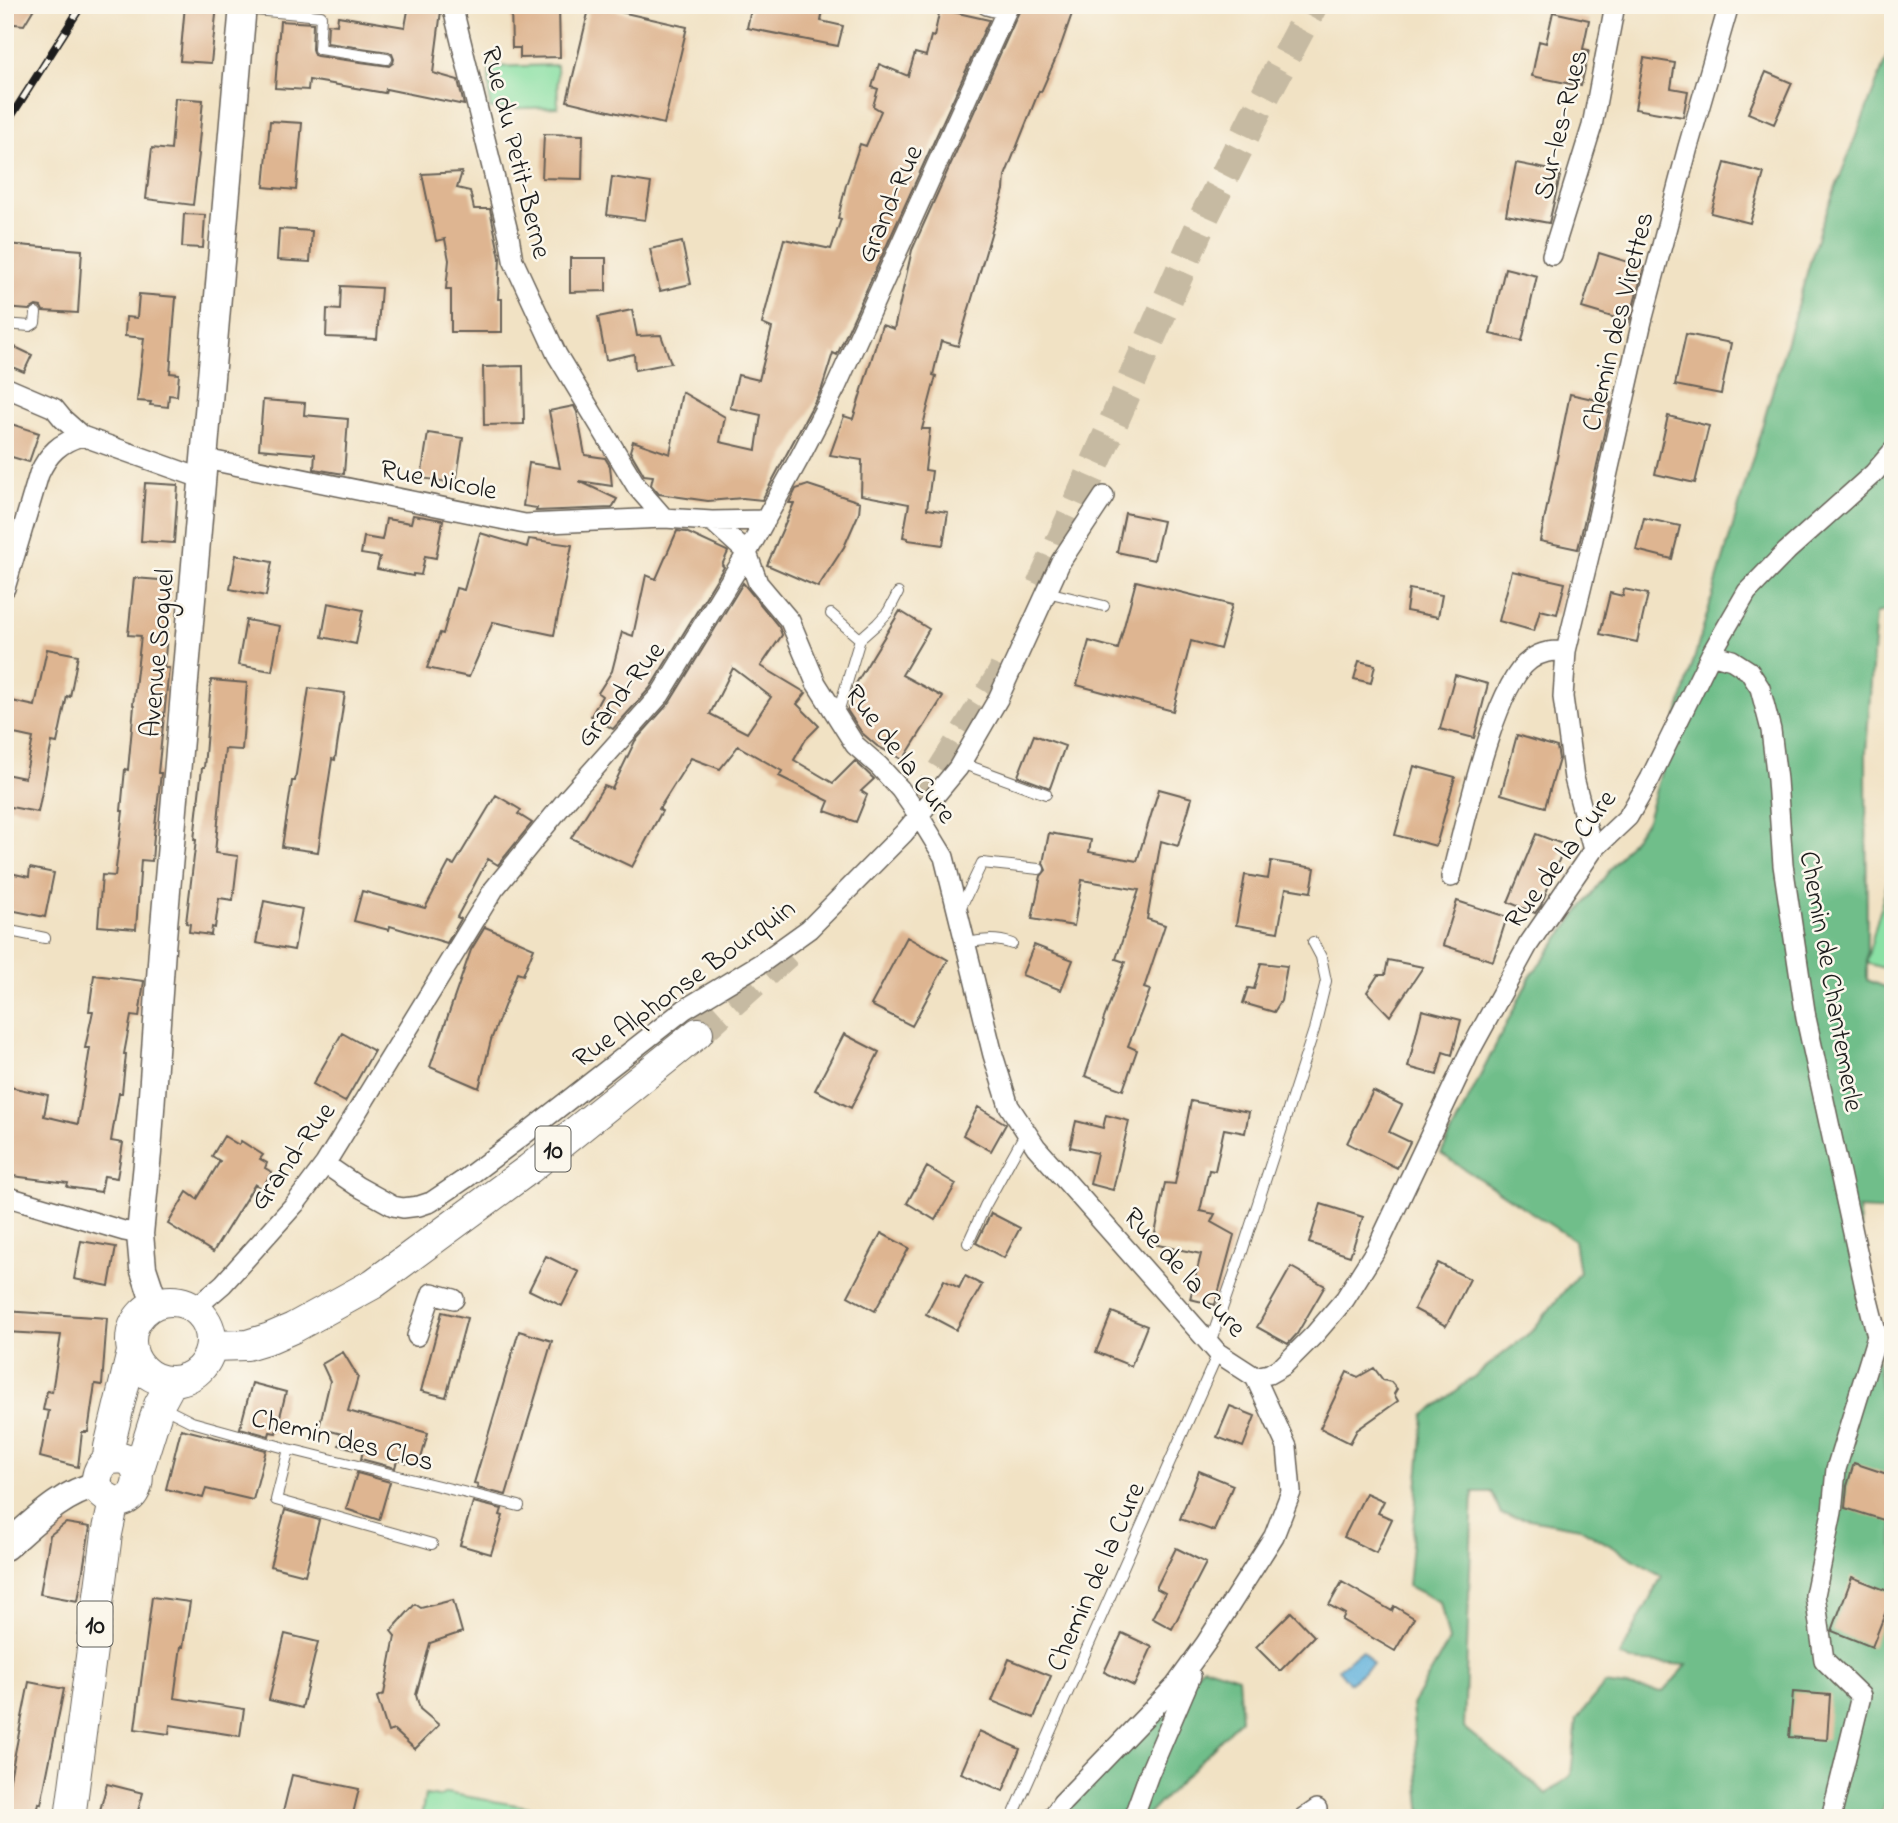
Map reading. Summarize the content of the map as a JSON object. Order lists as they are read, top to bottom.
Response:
{
  "streets": {
    "main road": ["10"],
    "street": [
      "Sur-les-Rues",
      "Rue du Petit-Berne",
      "Grand-Rue",
      "Chemin des Virettes",
      "Rue Nicole",
      "Avenue Soguel",
      "Rue de la Cure",
      "Chemin de Chantemerle",
      "Rue Alphonse Bourquin"
    ],
    "lane": ["Chemin des Clos", "Chemin de la Cure"]
  },
  "crossings": [
    ["Rue du Petit-Berne", "Rue Nicole"],
    ["Grand-Rue", "Avenue Soguel"],
    ["Grand-Rue", "Rue de la Cure"],
    ["Grand-Rue", "Rue Alphonse Bourquin"],
    ["Grand-Rue", "10"],
    ["Grand-Rue", "Chemin des Clos"],
    ["Chemin des Virettes", "Rue de la Cure"],
    ["Rue Nicole", "Avenue Soguel"],
    ["Avenue Soguel", "10"],
    ["Avenue Soguel", "Chemin des Clos"],
    ["Rue de la Cure", "Chemin de Chantemerle"],
    ["Rue de la Cure", "Rue Alphonse Bourquin"],
    ["Rue de la Cure", "Chemin de la Cure"],
    ["10", "Chemin des Clos"]
  ]
}
